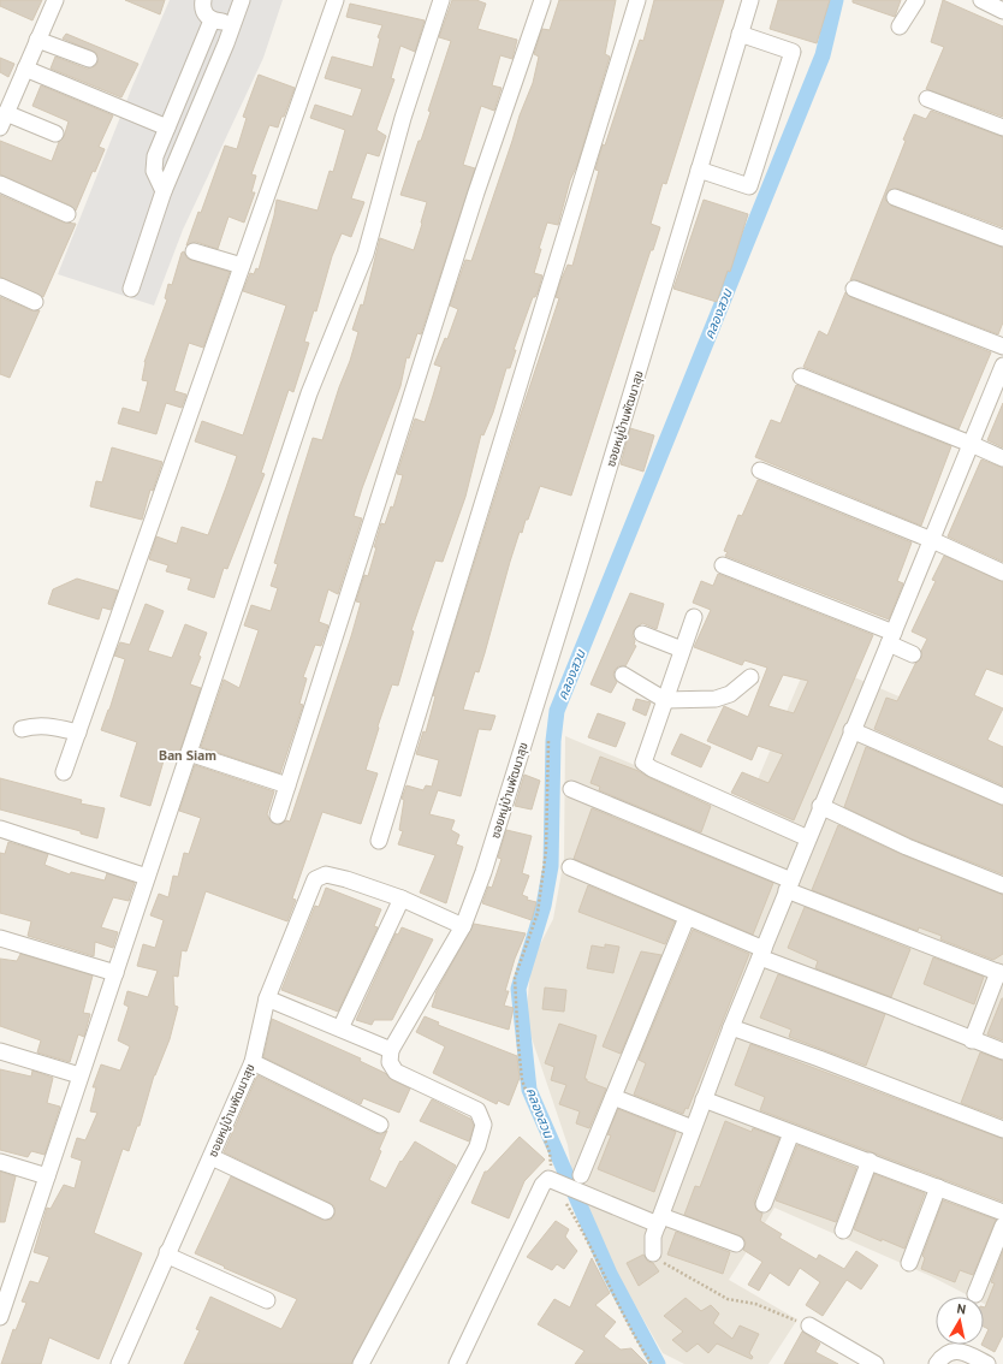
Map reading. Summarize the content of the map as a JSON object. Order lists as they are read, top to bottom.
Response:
{
  "streets": {
    "street": ["ซอยหมู่บ้านพัฒนาสุข"]
  },
  "districts": ["Ban Siam"],
  "water": ["คลองสวน"],
  "north": "top"
}
